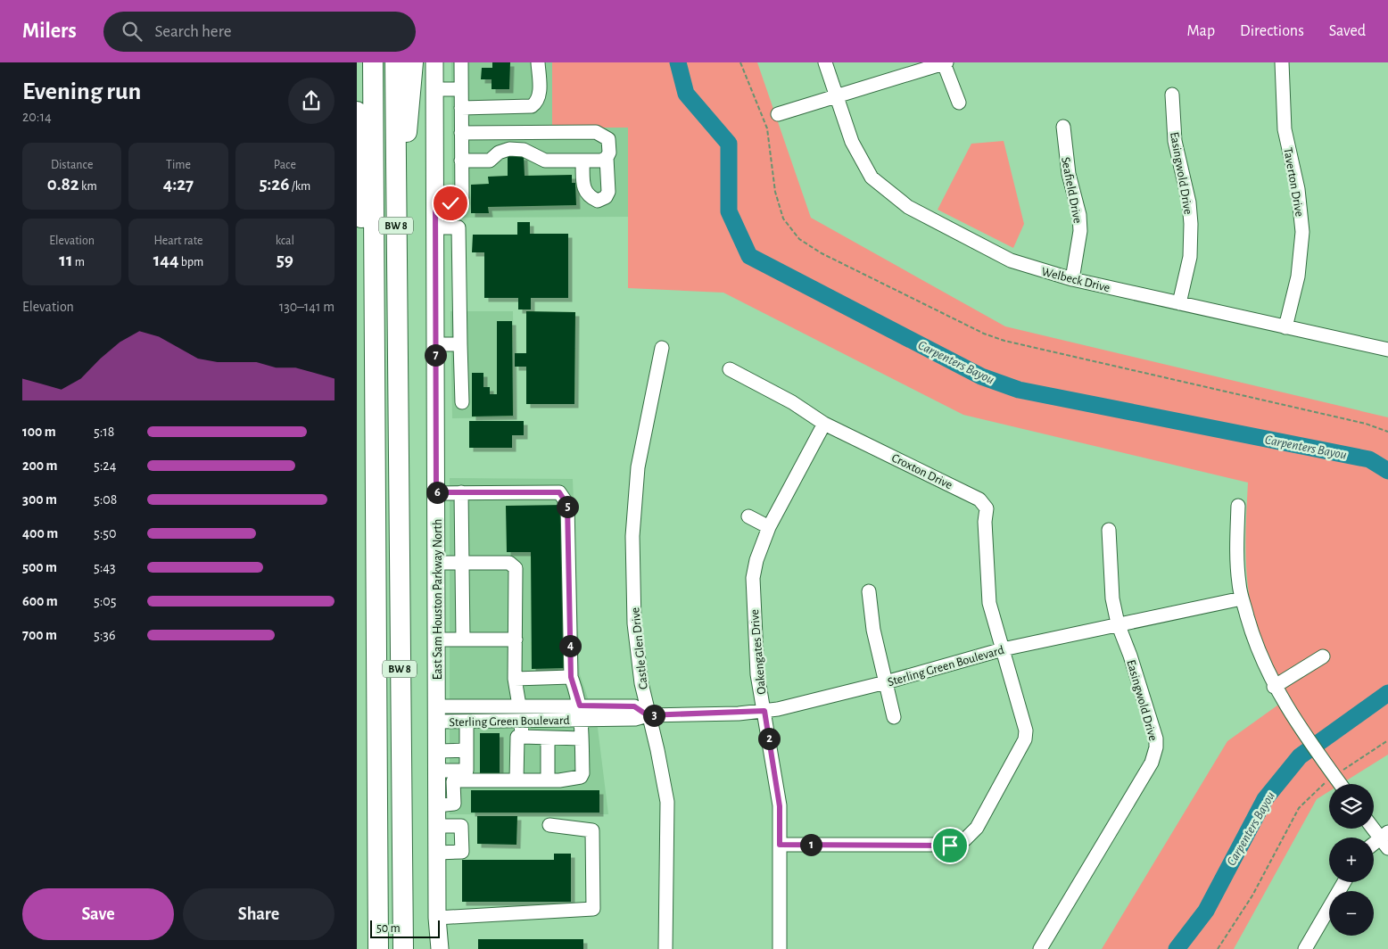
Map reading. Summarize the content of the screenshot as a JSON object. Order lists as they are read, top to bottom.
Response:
{
  "streets": {
    "highway": ["BW 8"],
    "main road": ["East Sam Houston Parkway North"],
    "street": [
      "Easingwold Drive",
      "Taverton Drive",
      "Seafield Drive",
      "Welbeck Drive",
      "Croxton Drive",
      "Castle Glen Drive",
      "Oakengates Drive",
      "Sterling Green Boulevard"
    ]
  },
  "crossings": [
    ["Easingwold Drive", "Welbeck Drive"],
    ["Easingwold Drive", "Sterling Green Boulevard"],
    ["Taverton Drive", "Welbeck Drive"],
    ["Seafield Drive", "Welbeck Drive"],
    ["Croxton Drive", "Oakengates Drive"],
    ["Croxton Drive", "Sterling Green Boulevard"],
    ["East Sam Houston Parkway North", "Sterling Green Boulevard"],
    ["Castle Glen Drive", "Sterling Green Boulevard"],
    ["Oakengates Drive", "Sterling Green Boulevard"]
  ],
  "water": ["Carpenters Bayou"],
  "scale_bar": "50 m",
  "page": {
    "header": "Milers",
    "search": "Search here",
    "nav": ["Map", "Directions", "Saved"],
    "heading": ["Evening run", "20:14"],
    "stats": [
      ["Distance", "0.82 km"],
      ["Time", "4:27"],
      ["Pace", "5:26 /km"],
      ["Elevation", "11 m"],
      ["Heart rate", "144 bpm"],
      ["kcal", "59"]
    ],
    "chart": ["Elevation", "130–141 m"],
    "pins": [
      "7",
      "6",
      "5",
      "4",
      "3",
      "2",
      "1"
    ],
    "list": [
      {
        "name": "100 m",
        "note": "5:18"
      },
      {
        "name": "200 m",
        "note": "5:24"
      },
      {
        "name": "300 m",
        "note": "5:08"
      },
      {
        "name": "400 m",
        "note": "5:50"
      },
      {
        "name": "500 m",
        "note": "5:43"
      },
      {
        "name": "600 m",
        "note": "5:05"
      },
      {
        "name": "700 m",
        "note": "5:36"
      }
    ],
    "map_buttons": ["+", "−"],
    "buttons": ["Save", "Share"],
    "scale": "50 m"
  }
}
